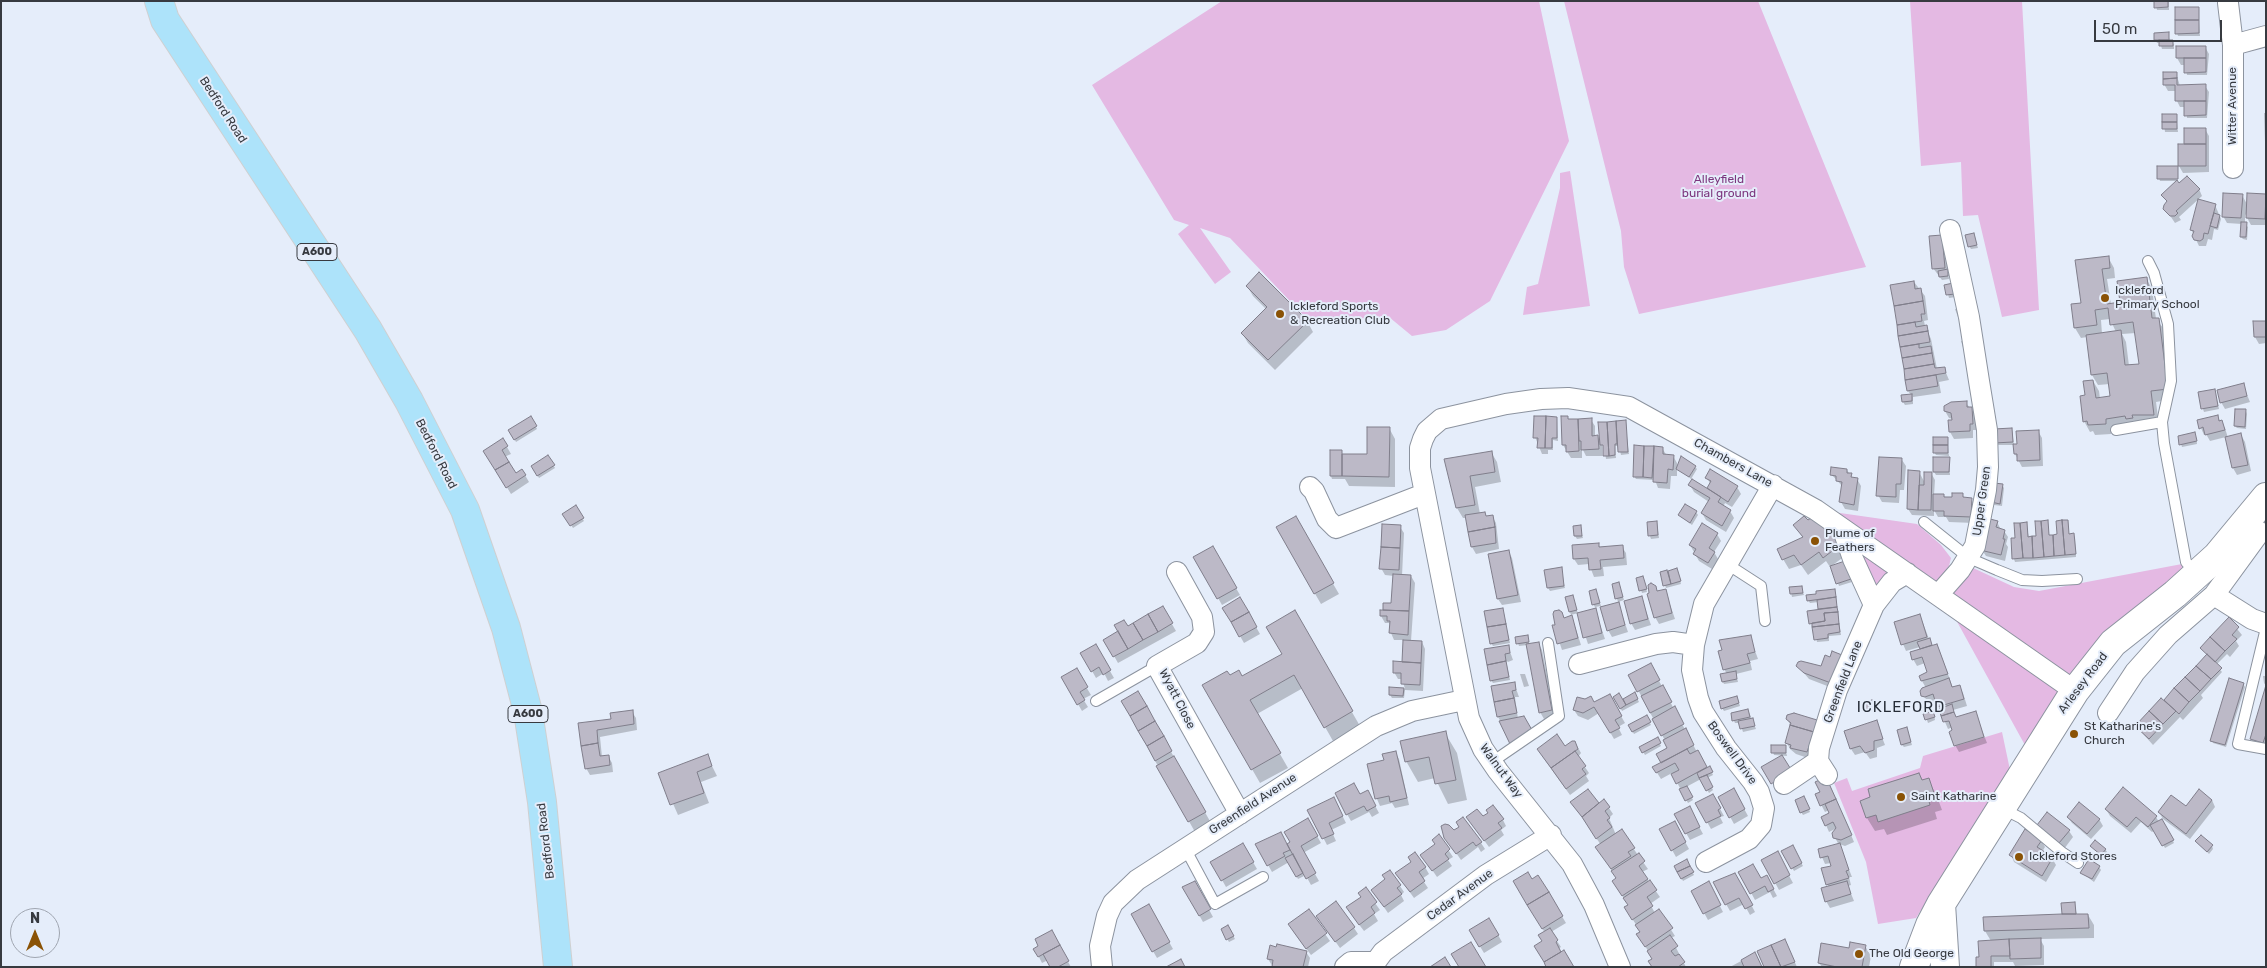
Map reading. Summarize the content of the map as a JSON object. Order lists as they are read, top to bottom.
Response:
{
  "streets": {
    "main road": ["Bedford Road", "A600"],
    "street": [
      "Witter Avenue",
      "Chambers Lane",
      "Upper Green",
      "Greenfield Lane",
      "Arlesey Road",
      "Wyatt Close",
      "Boswell Drive",
      "Walnut Way",
      "Greenfield Avenue",
      "Cedar Avenue"
    ]
  },
  "crossings": [
    ["Chambers Lane", "Upper Green"],
    ["Chambers Lane", "Greenfield Lane"],
    ["Chambers Lane", "Boswell Drive"],
    ["Chambers Lane", "Walnut Way"],
    ["Wyatt Close", "Greenfield Avenue"],
    ["Walnut Way", "Greenfield Avenue"],
    ["Walnut Way", "Cedar Avenue"]
  ],
  "districts": ["ICKLEFORD"],
  "parks": ["Alleyfield burial ground"],
  "places": [
    "Ickleford Primary School",
    "Ickleford Sports & Recreation Club",
    "Plume of Feathers",
    "St Katharine's Church",
    "Saint Katharine",
    "Ickleford Stores",
    "The Old George"
  ],
  "scale_bar": "50 m",
  "north": "top"
}
